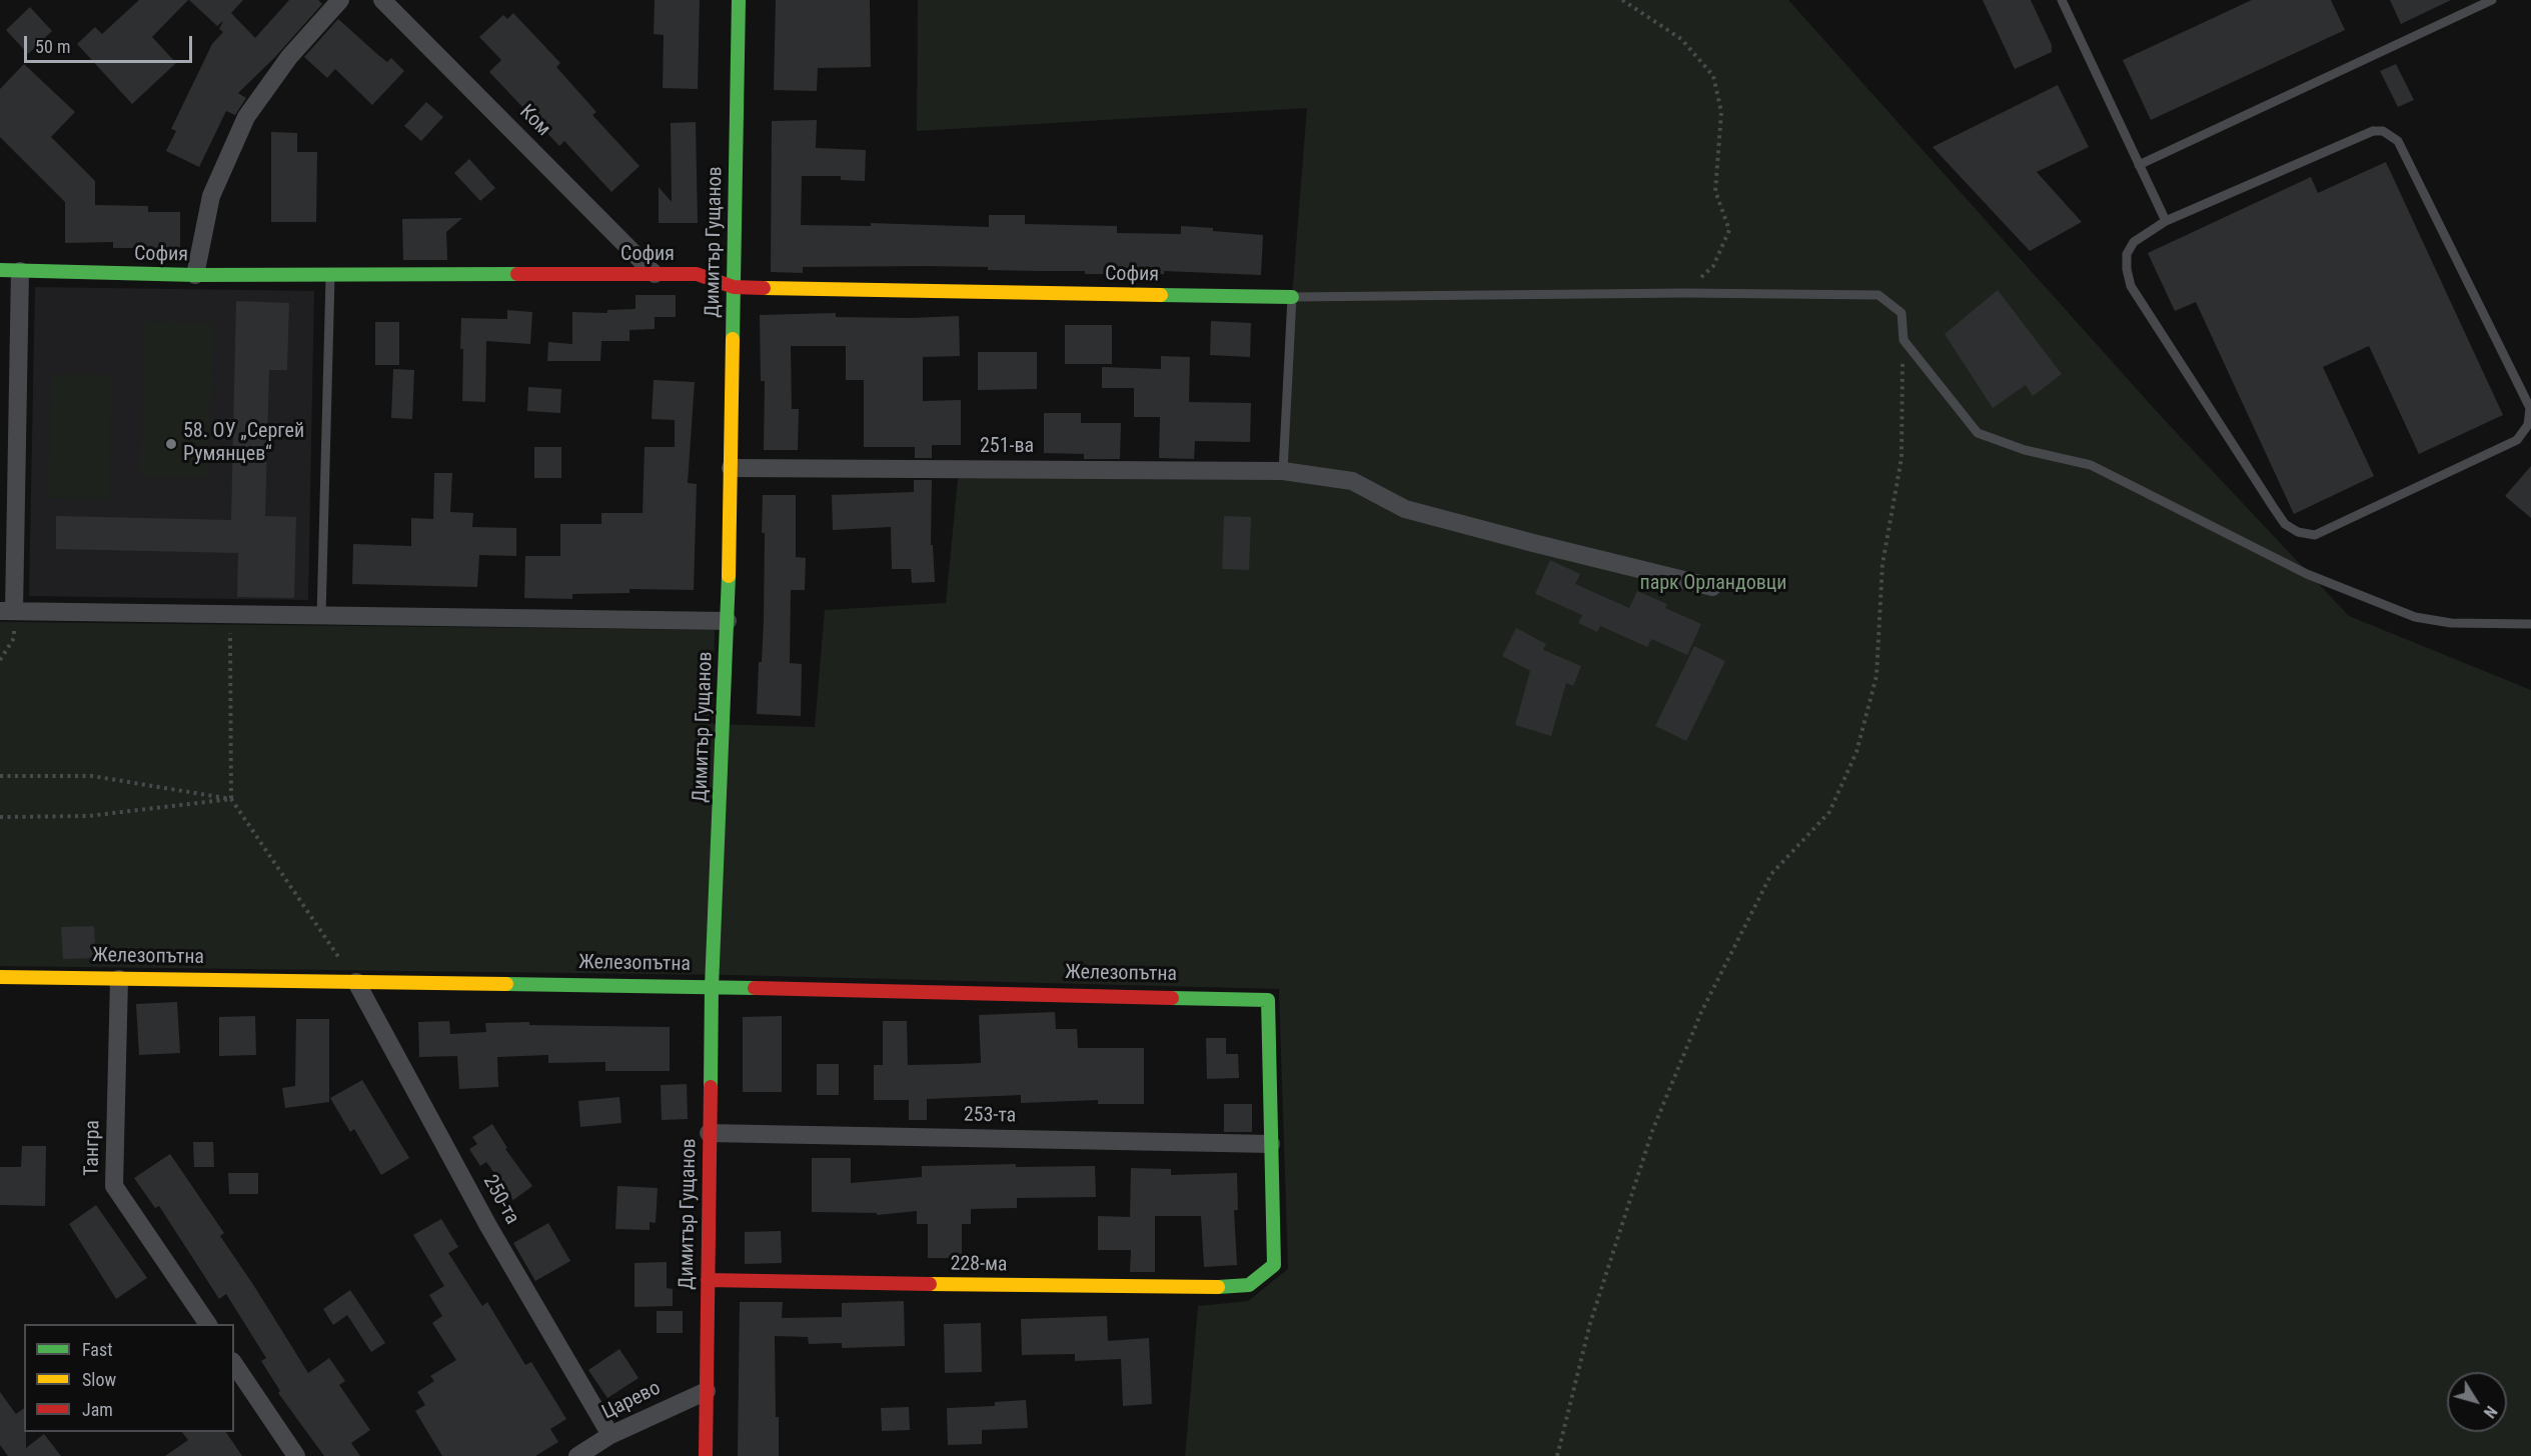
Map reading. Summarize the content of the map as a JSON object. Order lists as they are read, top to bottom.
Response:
{
  "streets": {
    "street": [
      "Ком",
      "Димитър Гущанов",
      "София",
      "251-ва",
      "Железопътна",
      "253-та",
      "Тангра",
      "250-та",
      "228-ма",
      "Царево"
    ]
  },
  "crossings": [
    ["Ком", "София"],
    ["Димитър Гущанов", "София"],
    ["Димитър Гущанов", "251-ва"],
    ["Димитър Гущанов", "Железопътна"],
    ["Димитър Гущанов", "253-та"],
    ["Димитър Гущанов", "228-ма"],
    ["Димитър Гущанов", "Царево"],
    ["Железопътна", "253-та"],
    ["Железопътна", "Тангра"],
    ["Железопътна", "250-та"],
    ["Железопътна", "228-ма"],
    ["253-та", "228-ма"],
    ["250-та", "Царево"]
  ],
  "parks": ["парк Орландовци"],
  "places": ["58. ОУ „Сергей Румянцев“"],
  "legend": ["Fast", "Slow", "Jam"],
  "scale_bar": "50 m",
  "north": "bottom right"
}
